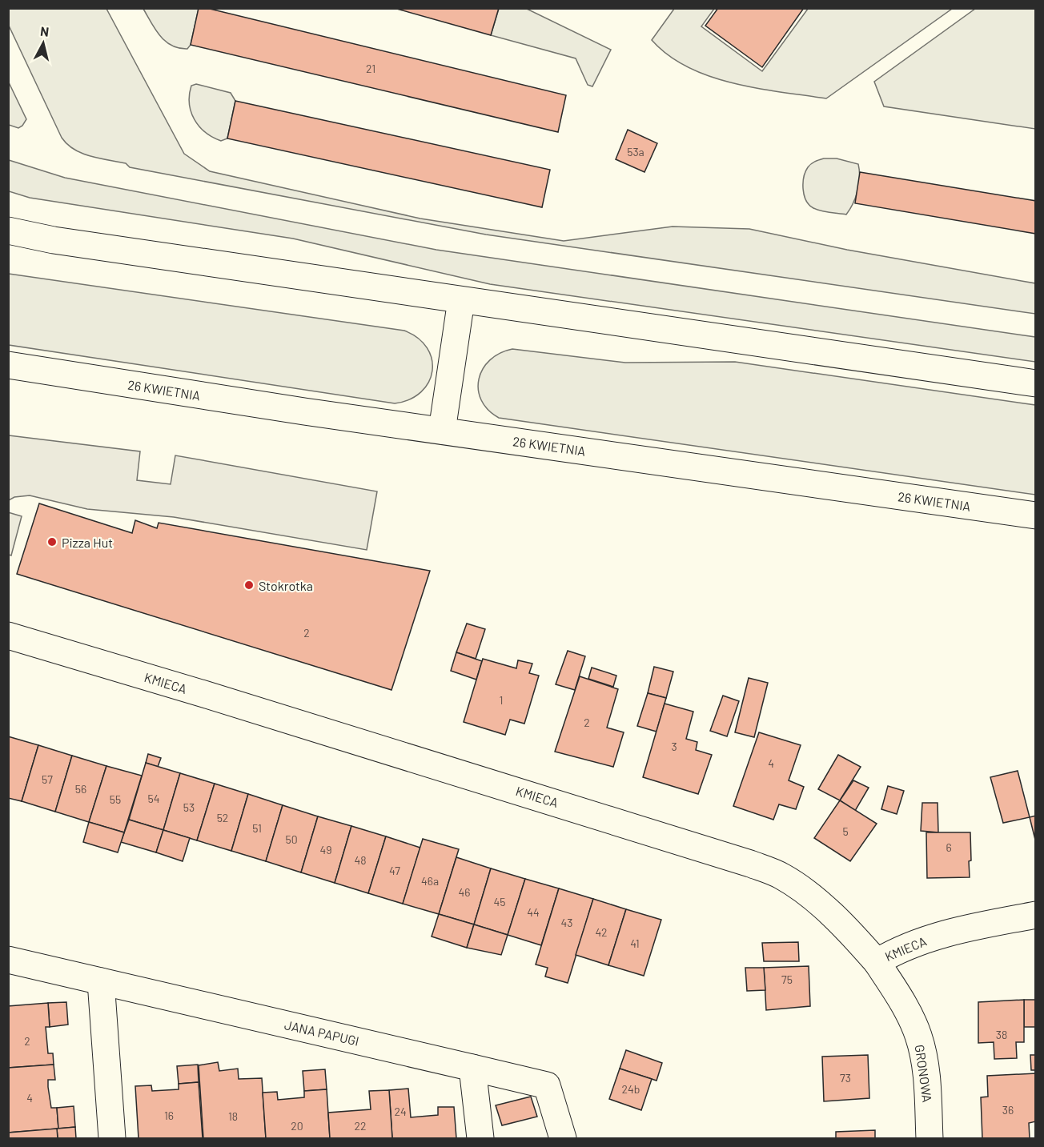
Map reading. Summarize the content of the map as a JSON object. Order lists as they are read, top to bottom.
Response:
{
  "streets": {
    "street": [
      "26 KWIETNIA",
      "KMIECA",
      "JANA PAPUGI",
      "GRONOWA"
    ]
  },
  "crossings": [
    ["KMIECA", "GRONOWA"]
  ],
  "places": ["Pizza Hut", "Stokrotka"],
  "house_numbers": [
    "21",
    "53a",
    "2",
    "1",
    "2",
    "3",
    "4",
    "57",
    "56",
    "54",
    "55",
    "53",
    "52",
    "51",
    "5",
    "50",
    "6",
    "49",
    "48",
    "47",
    "46a",
    "46",
    "45",
    "44",
    "43",
    "42",
    "41",
    "75",
    "38",
    "2",
    "73",
    "24b",
    "4",
    "36",
    "24",
    "16",
    "18",
    "20",
    "22"
  ],
  "north": "top"
}
